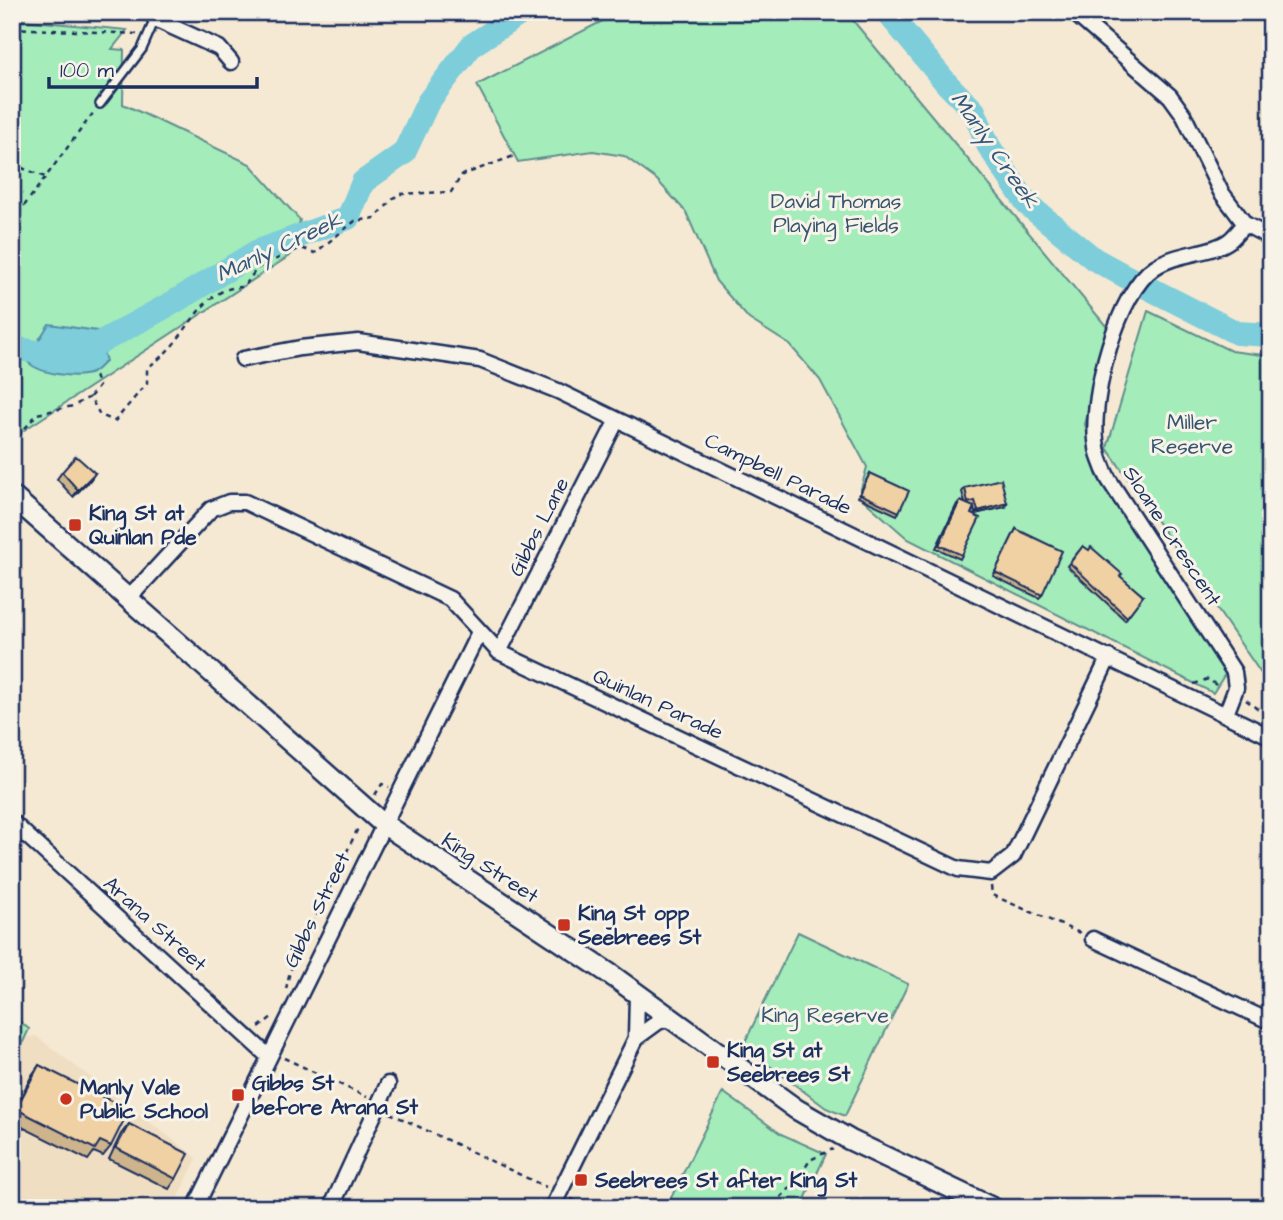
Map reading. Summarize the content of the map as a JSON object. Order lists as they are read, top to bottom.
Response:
{
  "streets": {
    "street": [
      "Campbell Parade",
      "Gibbs Lane",
      "Sloane Crescent",
      "Quinlan Parade",
      "King Street",
      "Gibbs Street",
      "Arana Street"
    ]
  },
  "crossings": [
    ["Campbell Parade", "Gibbs Lane"],
    ["Campbell Parade", "Sloane Crescent"],
    ["Gibbs Lane", "Quinlan Parade"],
    ["Quinlan Parade", "King Street"],
    ["Quinlan Parade", "Gibbs Street"],
    ["King Street", "Gibbs Street"],
    ["Gibbs Street", "Arana Street"]
  ],
  "water": ["Manly Creek"],
  "parks": ["David Thomas Playing Fields", "Miller Reserve", "King Reserve"],
  "places": {
    "transit": [
      "King St at Quinlan Pde",
      "King St opp Seebrees St",
      "King St at Seebrees St",
      "Gibbs St before Arana St",
      "Seebrees St after King St"
    ],
    "other": ["Manly Vale Public School"]
  },
  "scale_bar": "100 m"
}
